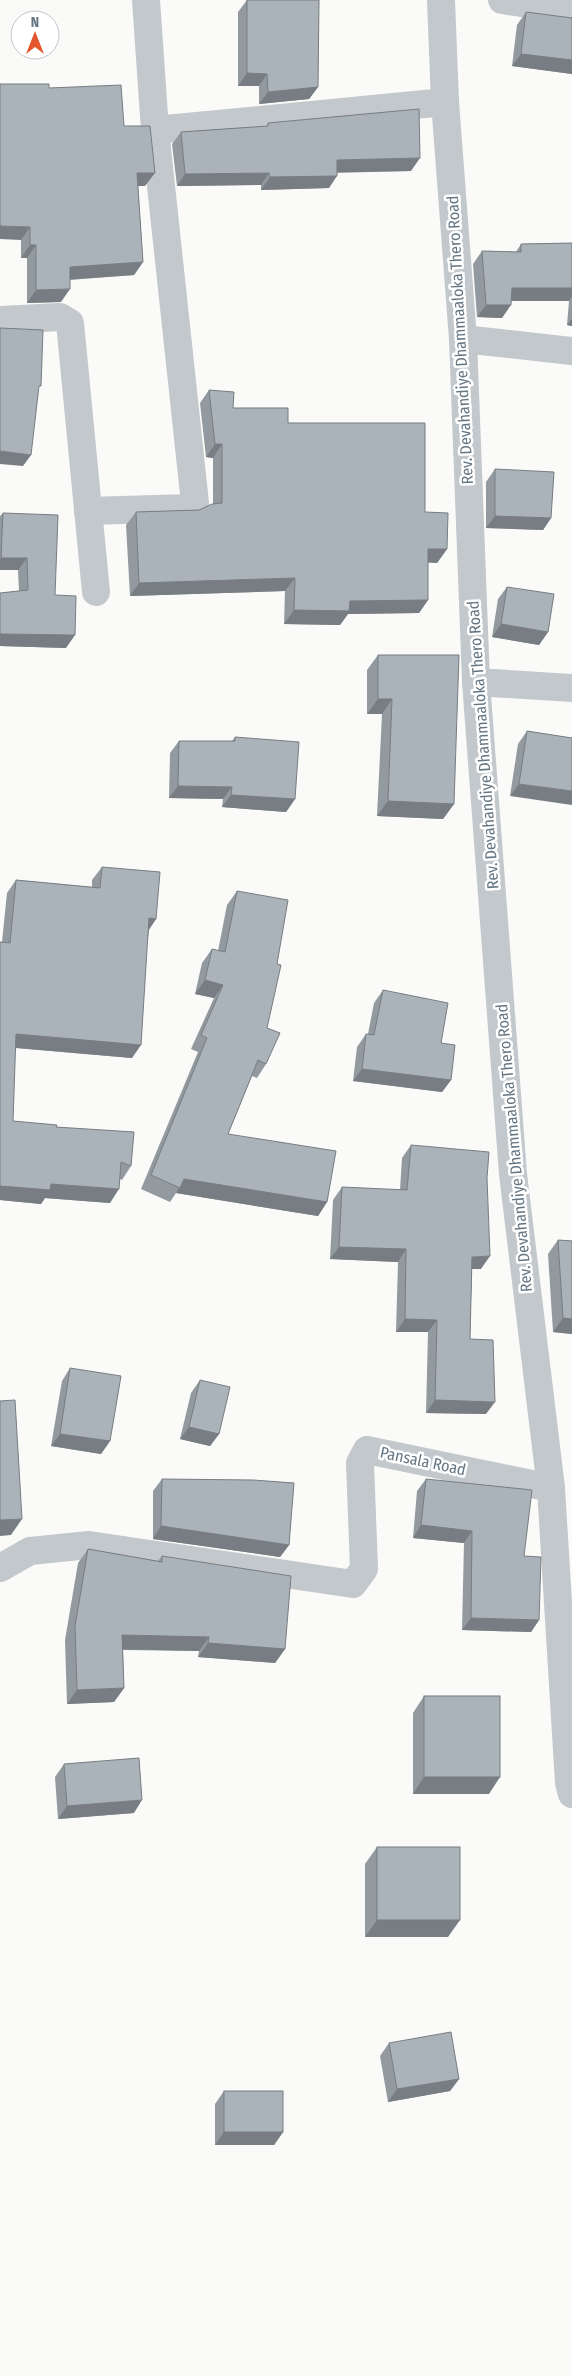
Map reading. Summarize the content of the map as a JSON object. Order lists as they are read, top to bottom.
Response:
{
  "streets": {
    "street": ["Rev. Devahandiye Dhammaaloka Thero Road", "Pansala Road"]
  },
  "crossings": [
    ["Rev. Devahandiye Dhammaaloka Thero Road", "Pansala Road"]
  ],
  "north": "top"
}
